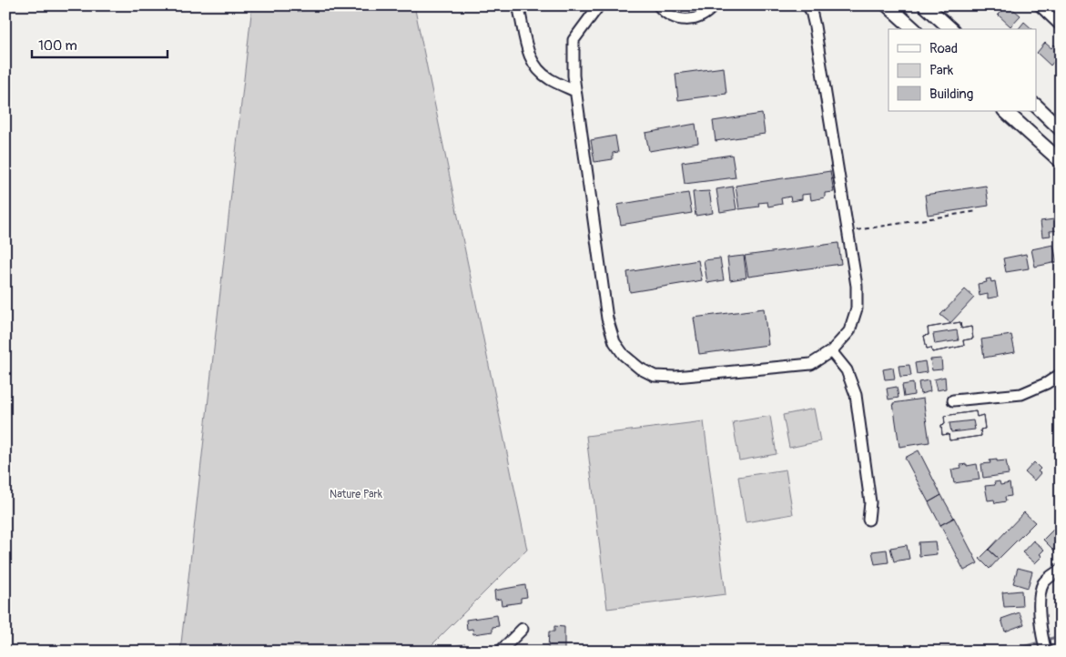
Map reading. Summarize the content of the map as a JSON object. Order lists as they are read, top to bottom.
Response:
{
  "parks": ["Nature Park"],
  "legend": ["Road", "Park", "Building"],
  "scale_bar": "100 m"
}
